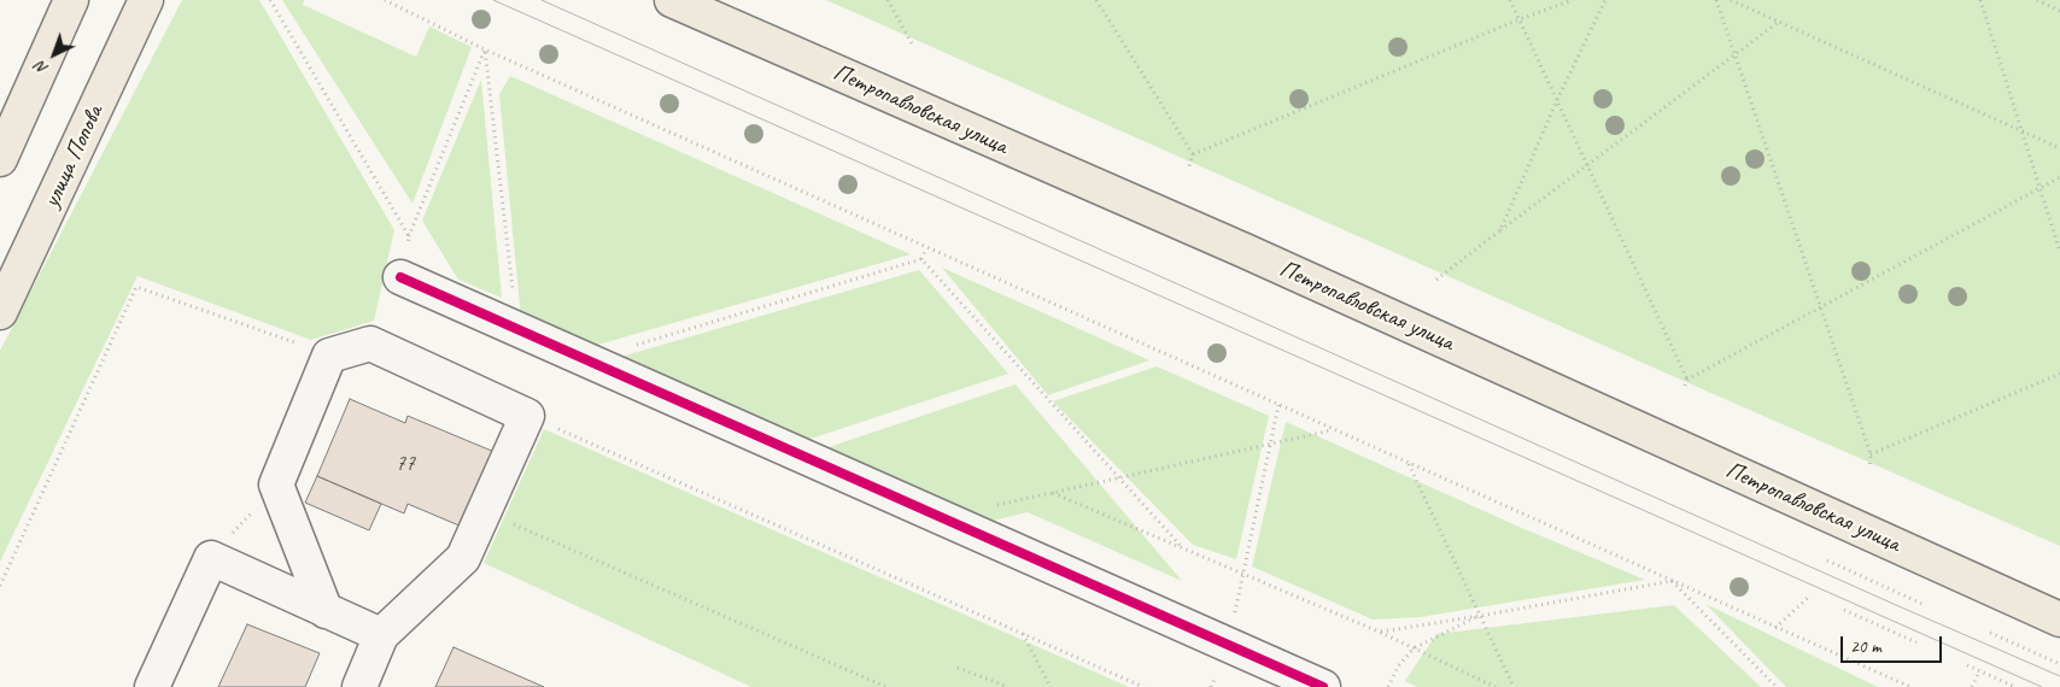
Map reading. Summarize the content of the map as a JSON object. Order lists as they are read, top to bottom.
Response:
{
  "streets": {
    "main road": ["Петропавловская улица", "улица Попова"]
  },
  "house_numbers": ["77"],
  "scale_bar": "20 m",
  "north": "bottom left"
}
